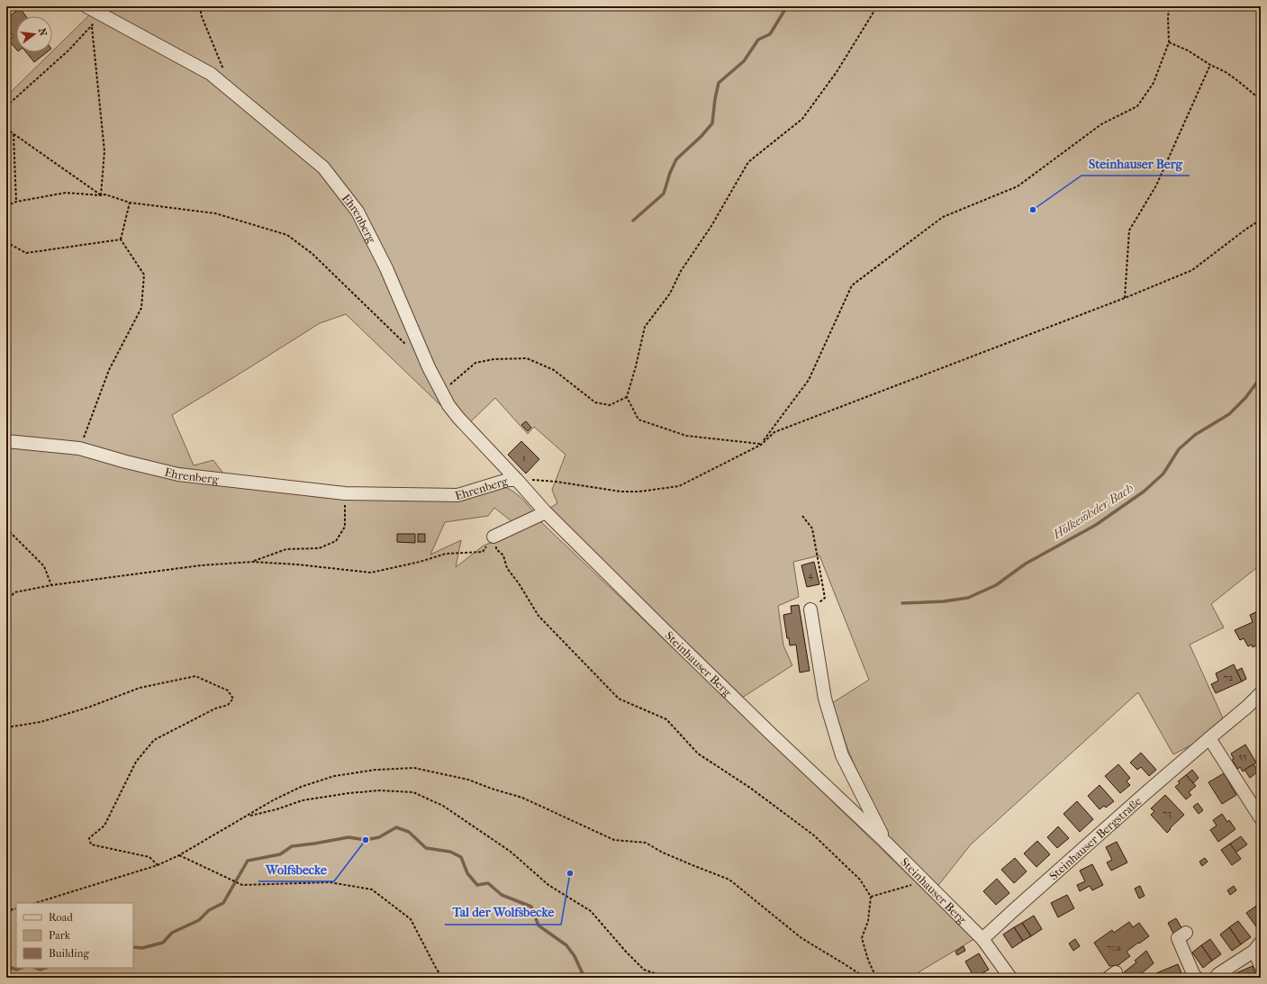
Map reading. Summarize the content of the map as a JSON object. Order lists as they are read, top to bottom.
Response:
{
  "streets": {
    "street": ["Ehrenberg", "Steinhauser Berg", "Steinhauser Bergstraße"]
  },
  "crossings": [
    ["Ehrenberg", "Steinhauser Berg"],
    ["Steinhauser Berg", "Steinhauser Bergstraße"]
  ],
  "water": ["Hölkesöhder Bach"],
  "places": ["Steinhauser Berg", "Wolfsbecke", "Tal der Wolfsbecke"],
  "house_numbers": [
    "1",
    "4",
    "72",
    "55",
    "73",
    "70a"
  ],
  "legend": ["Road", "Park", "Building"],
  "north": "right"
}
